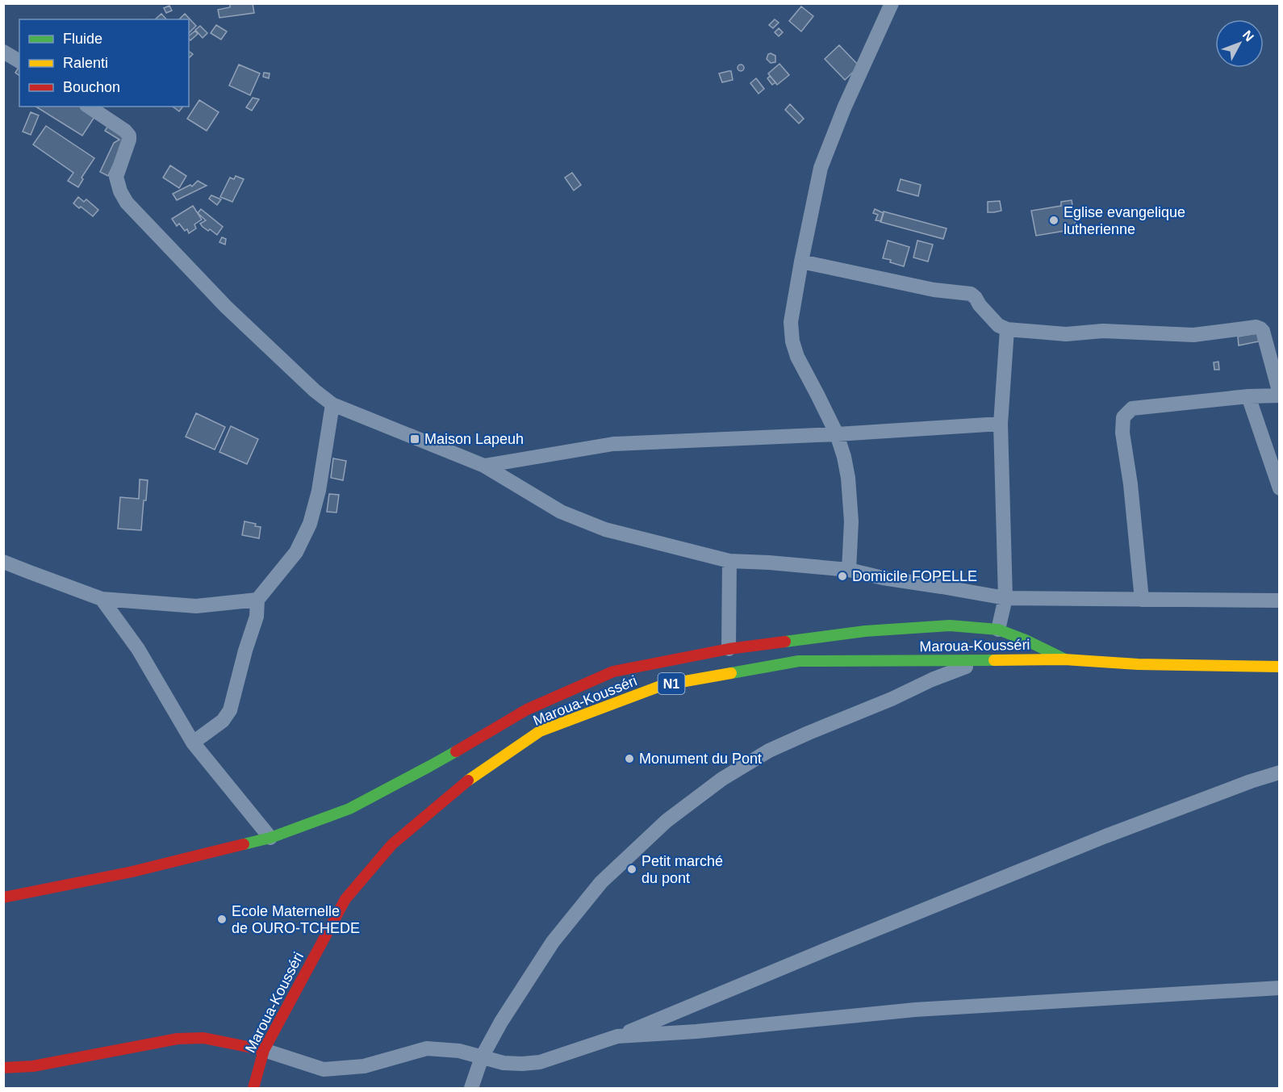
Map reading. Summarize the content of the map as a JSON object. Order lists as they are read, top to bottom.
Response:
{
  "streets": {
    "main road": ["Maroua-Kousséri", "N1"]
  },
  "places": {
    "other": [
      "Eglise evangelique lutherienne",
      "Domicile FOPELLE",
      "Monument du Pont",
      "Petit marché du pont",
      "Ecole Maternelle de OURO-TCHEDE"
    ],
    "transit": ["Maison Lapeuh"]
  },
  "legend": ["Fluide", "Ralenti", "Bouchon"],
  "north": "top right"
}
